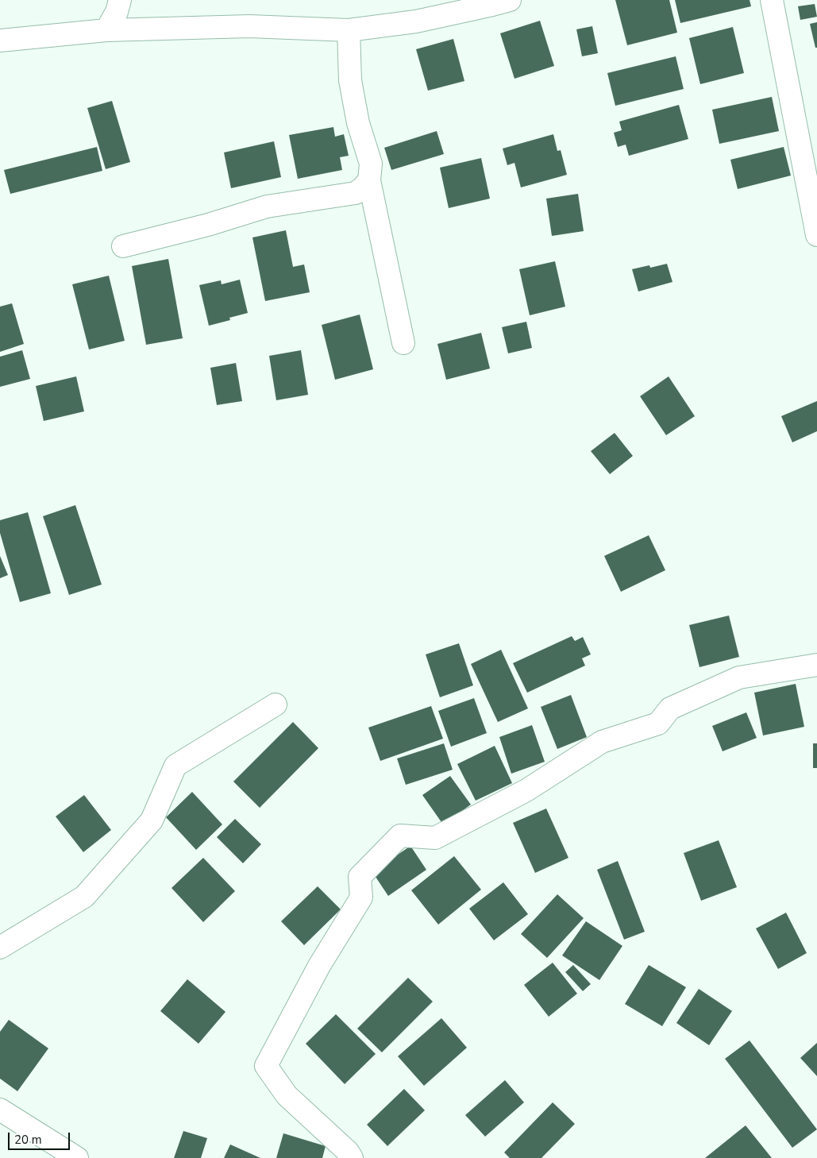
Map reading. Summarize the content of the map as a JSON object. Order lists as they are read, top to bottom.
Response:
{
  "scale_bar": "20 m"
}
